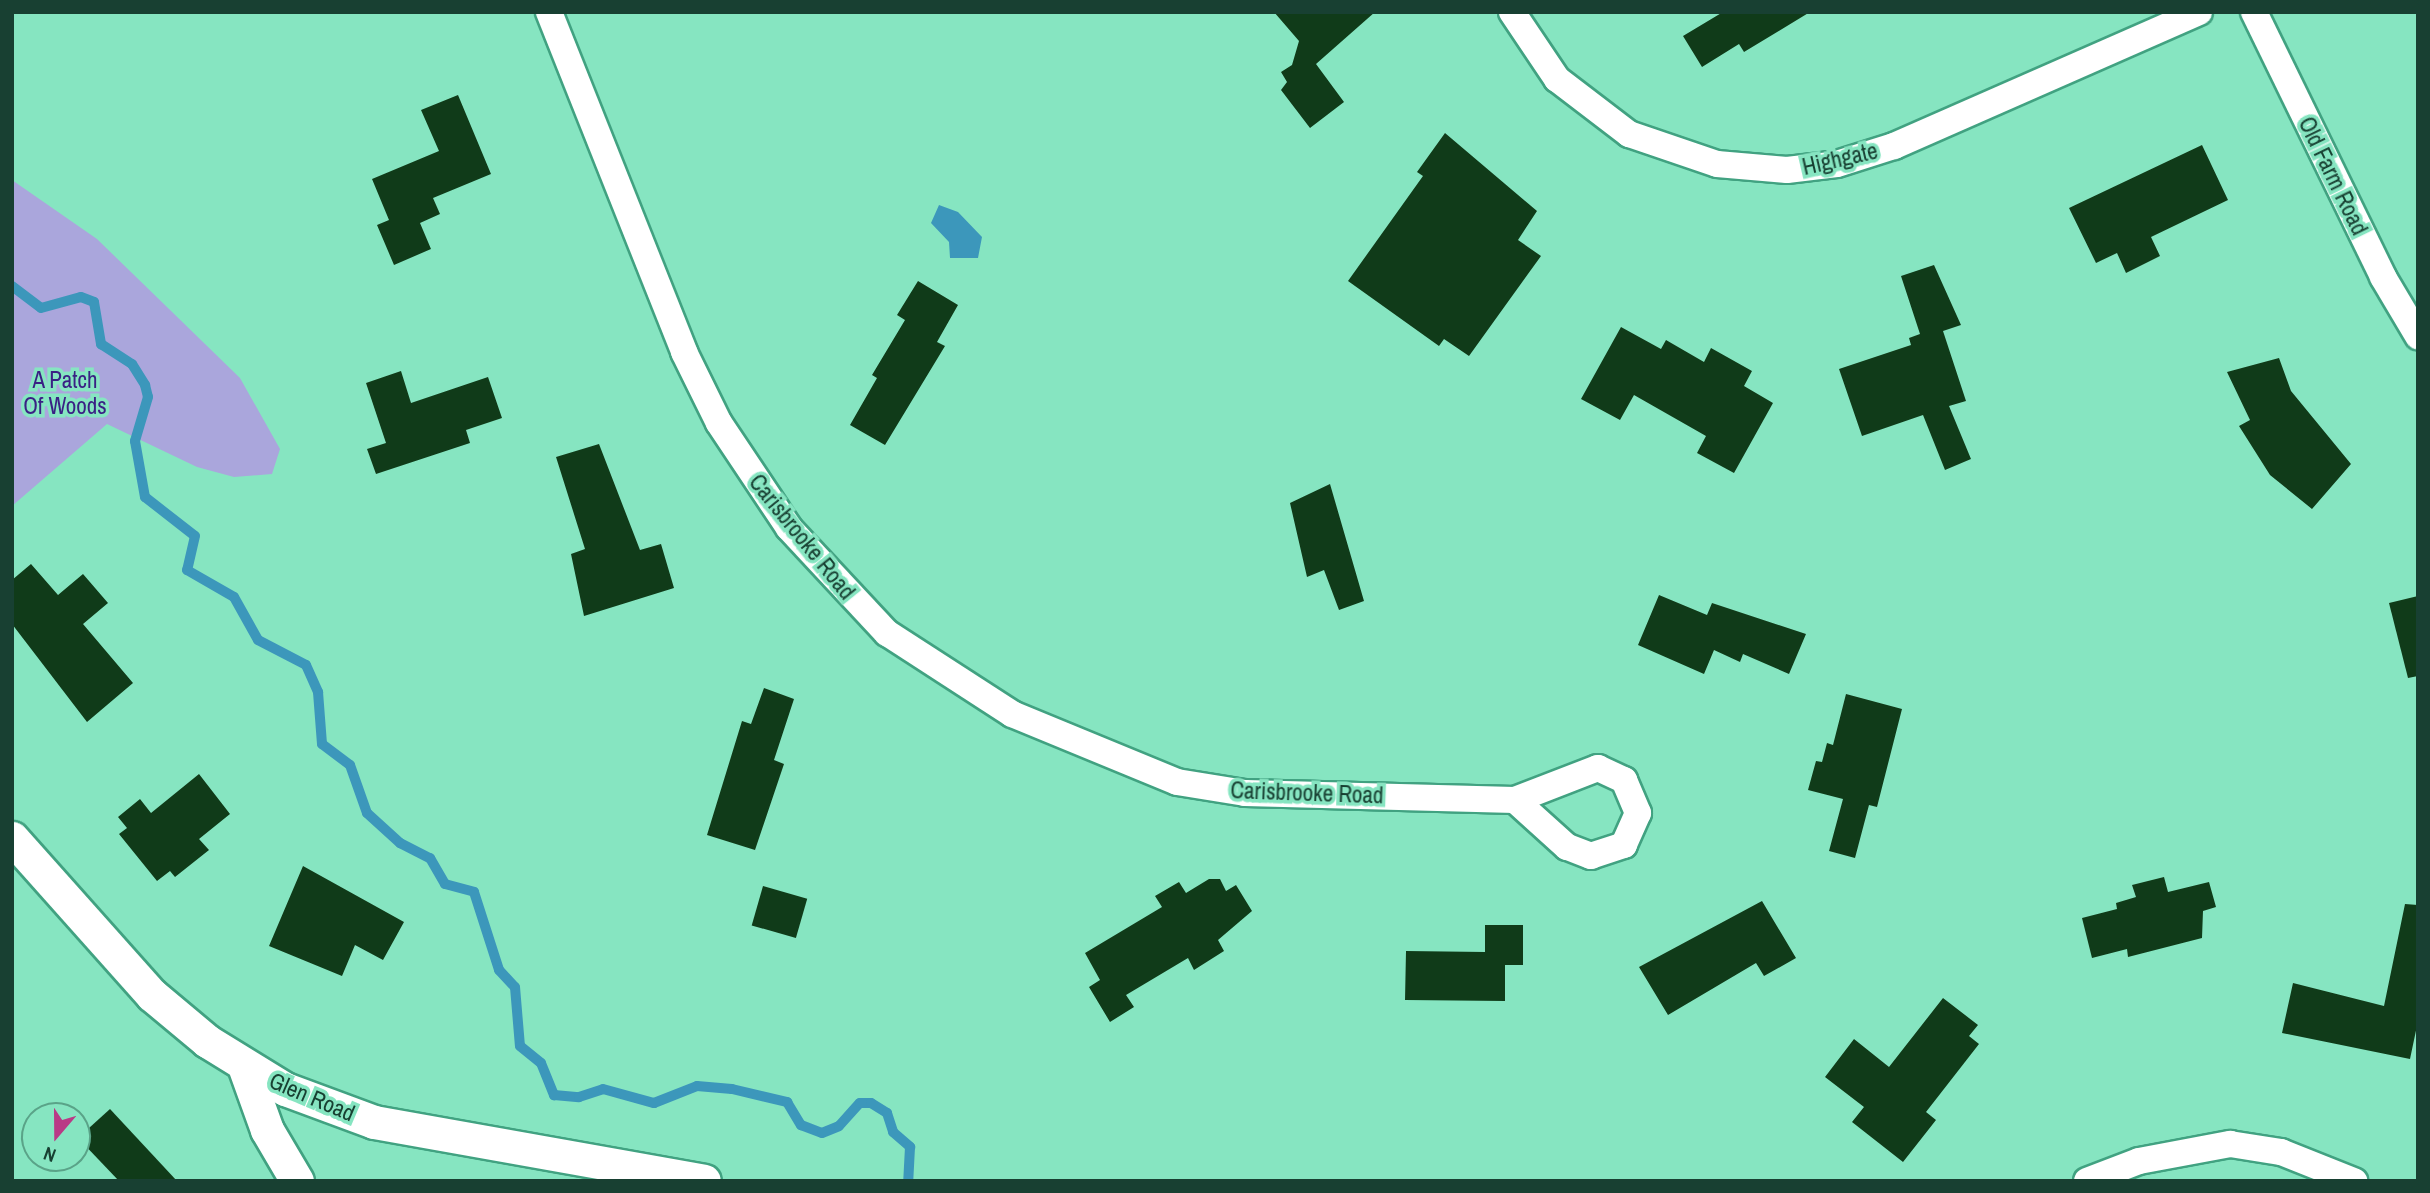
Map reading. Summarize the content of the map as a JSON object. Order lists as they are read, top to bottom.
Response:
{
  "streets": {
    "street": [
      "Highgate",
      "Old Farm Road",
      "Carisbrooke Road",
      "Glen Road"
    ]
  },
  "parks": ["A Patch Of Woods"],
  "north": "bottom"
}
